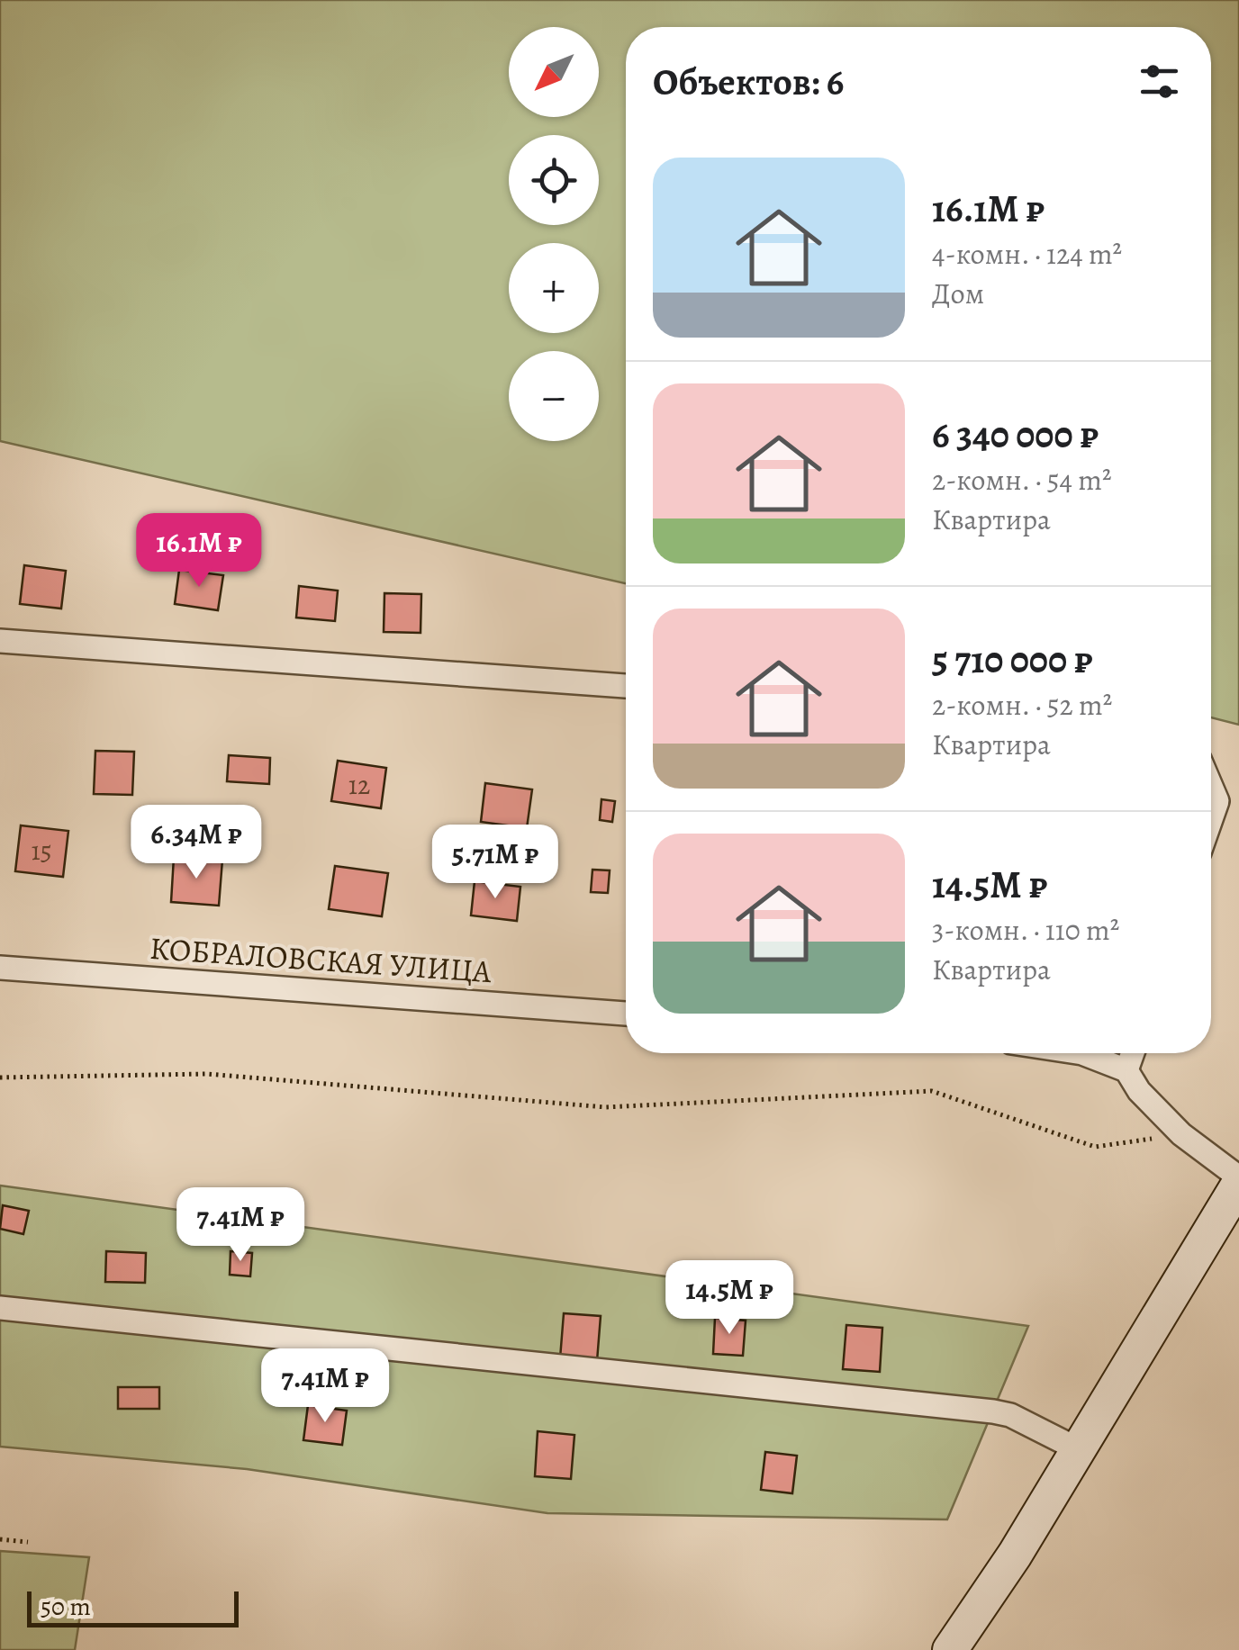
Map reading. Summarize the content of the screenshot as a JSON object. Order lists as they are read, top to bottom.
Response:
{
  "streets": {
    "street": ["КОБРАЛОВСКАЯ УЛИЦА"]
  },
  "house_numbers": ["12", "15"],
  "scale_bar": "50 m",
  "north": "bottom left",
  "page": {
    "map_buttons": ["+", "−"],
    "heading": "Объектов: 6",
    "list": [
      {
        "name": "16.1M ₽",
        "note": "4-комн. · 124 m² · Дом"
      },
      {
        "name": "6 340 000 ₽",
        "note": "2-комн. · 54 m² · Квартира"
      },
      {
        "name": "5 710 000 ₽",
        "note": "2-комн. · 52 m² · Квартира"
      },
      {
        "name": "14.5M ₽",
        "note": "3-комн. · 110 m² · Квартира"
      }
    ],
    "price": [
      "16.1M ₽",
      "6.34M ₽",
      "5.71M ₽",
      "7.41M ₽",
      "14.5M ₽",
      "7.41M ₽"
    ],
    "scale": "50 m"
  }
}
